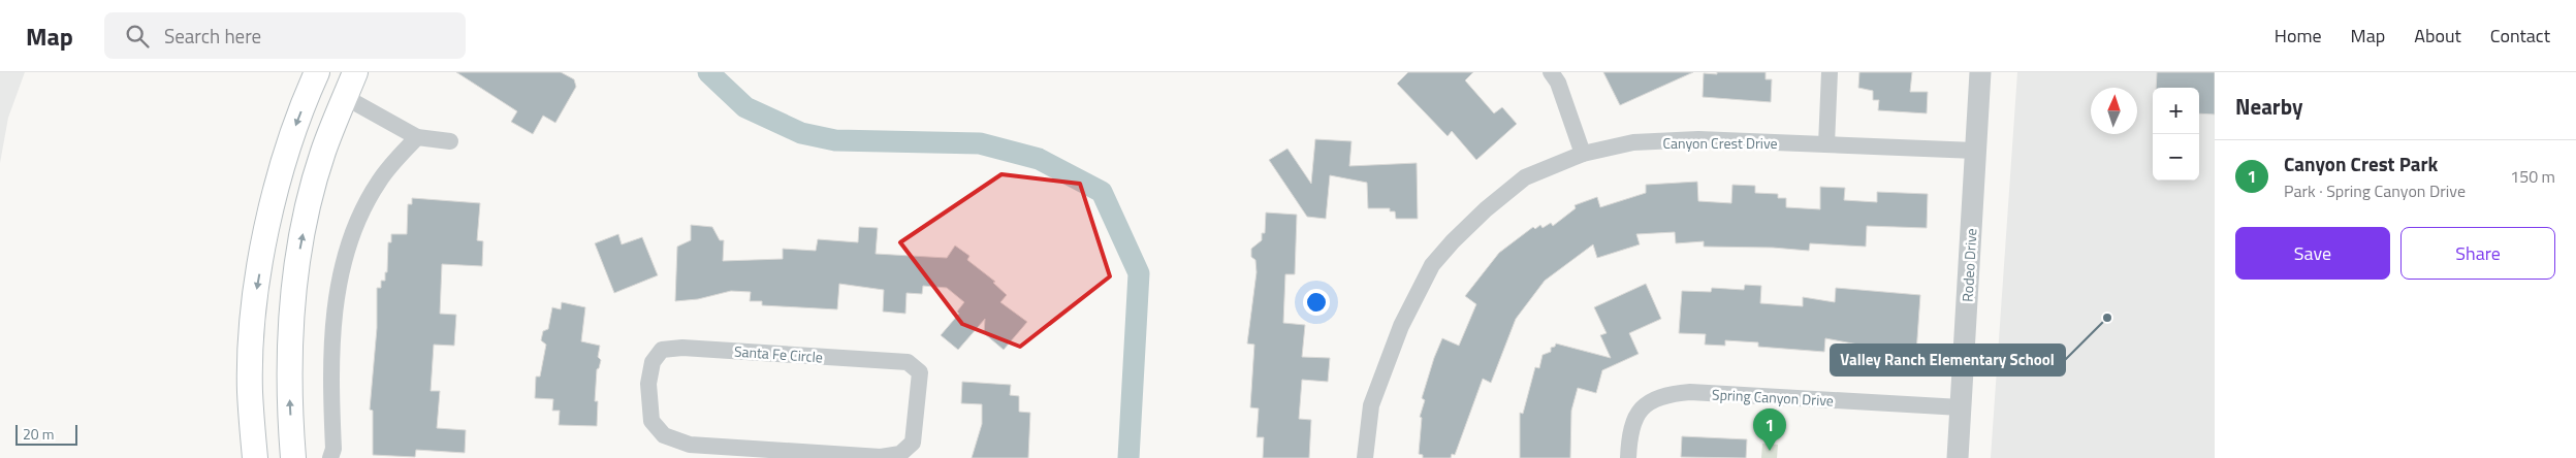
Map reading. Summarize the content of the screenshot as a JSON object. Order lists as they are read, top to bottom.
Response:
{
  "streets": {
    "street": [
      "Canyon Crest Drive",
      "Rodeo Drive",
      "Santa Fe Circle",
      "Spring Canyon Drive"
    ]
  },
  "crossings": [
    ["Canyon Crest Drive", "Rodeo Drive"],
    ["Rodeo Drive", "Spring Canyon Drive"]
  ],
  "places": ["Valley Ranch Elementary School"],
  "scale_bar": "20 m",
  "north": "top",
  "page": {
    "header": "Map",
    "search": "Search here",
    "nav": [
      "Home",
      "Map",
      "About",
      "Contact"
    ],
    "heading": "Nearby",
    "map_buttons": ["+", "−"],
    "list": [
      {
        "mark": "1",
        "name": "Canyon Crest Park",
        "note": "Park · Spring Canyon Drive",
        "value": "150 m"
      }
    ],
    "buttons": ["Save", "Share"],
    "pins": "1",
    "scale": "20 m"
  }
}
